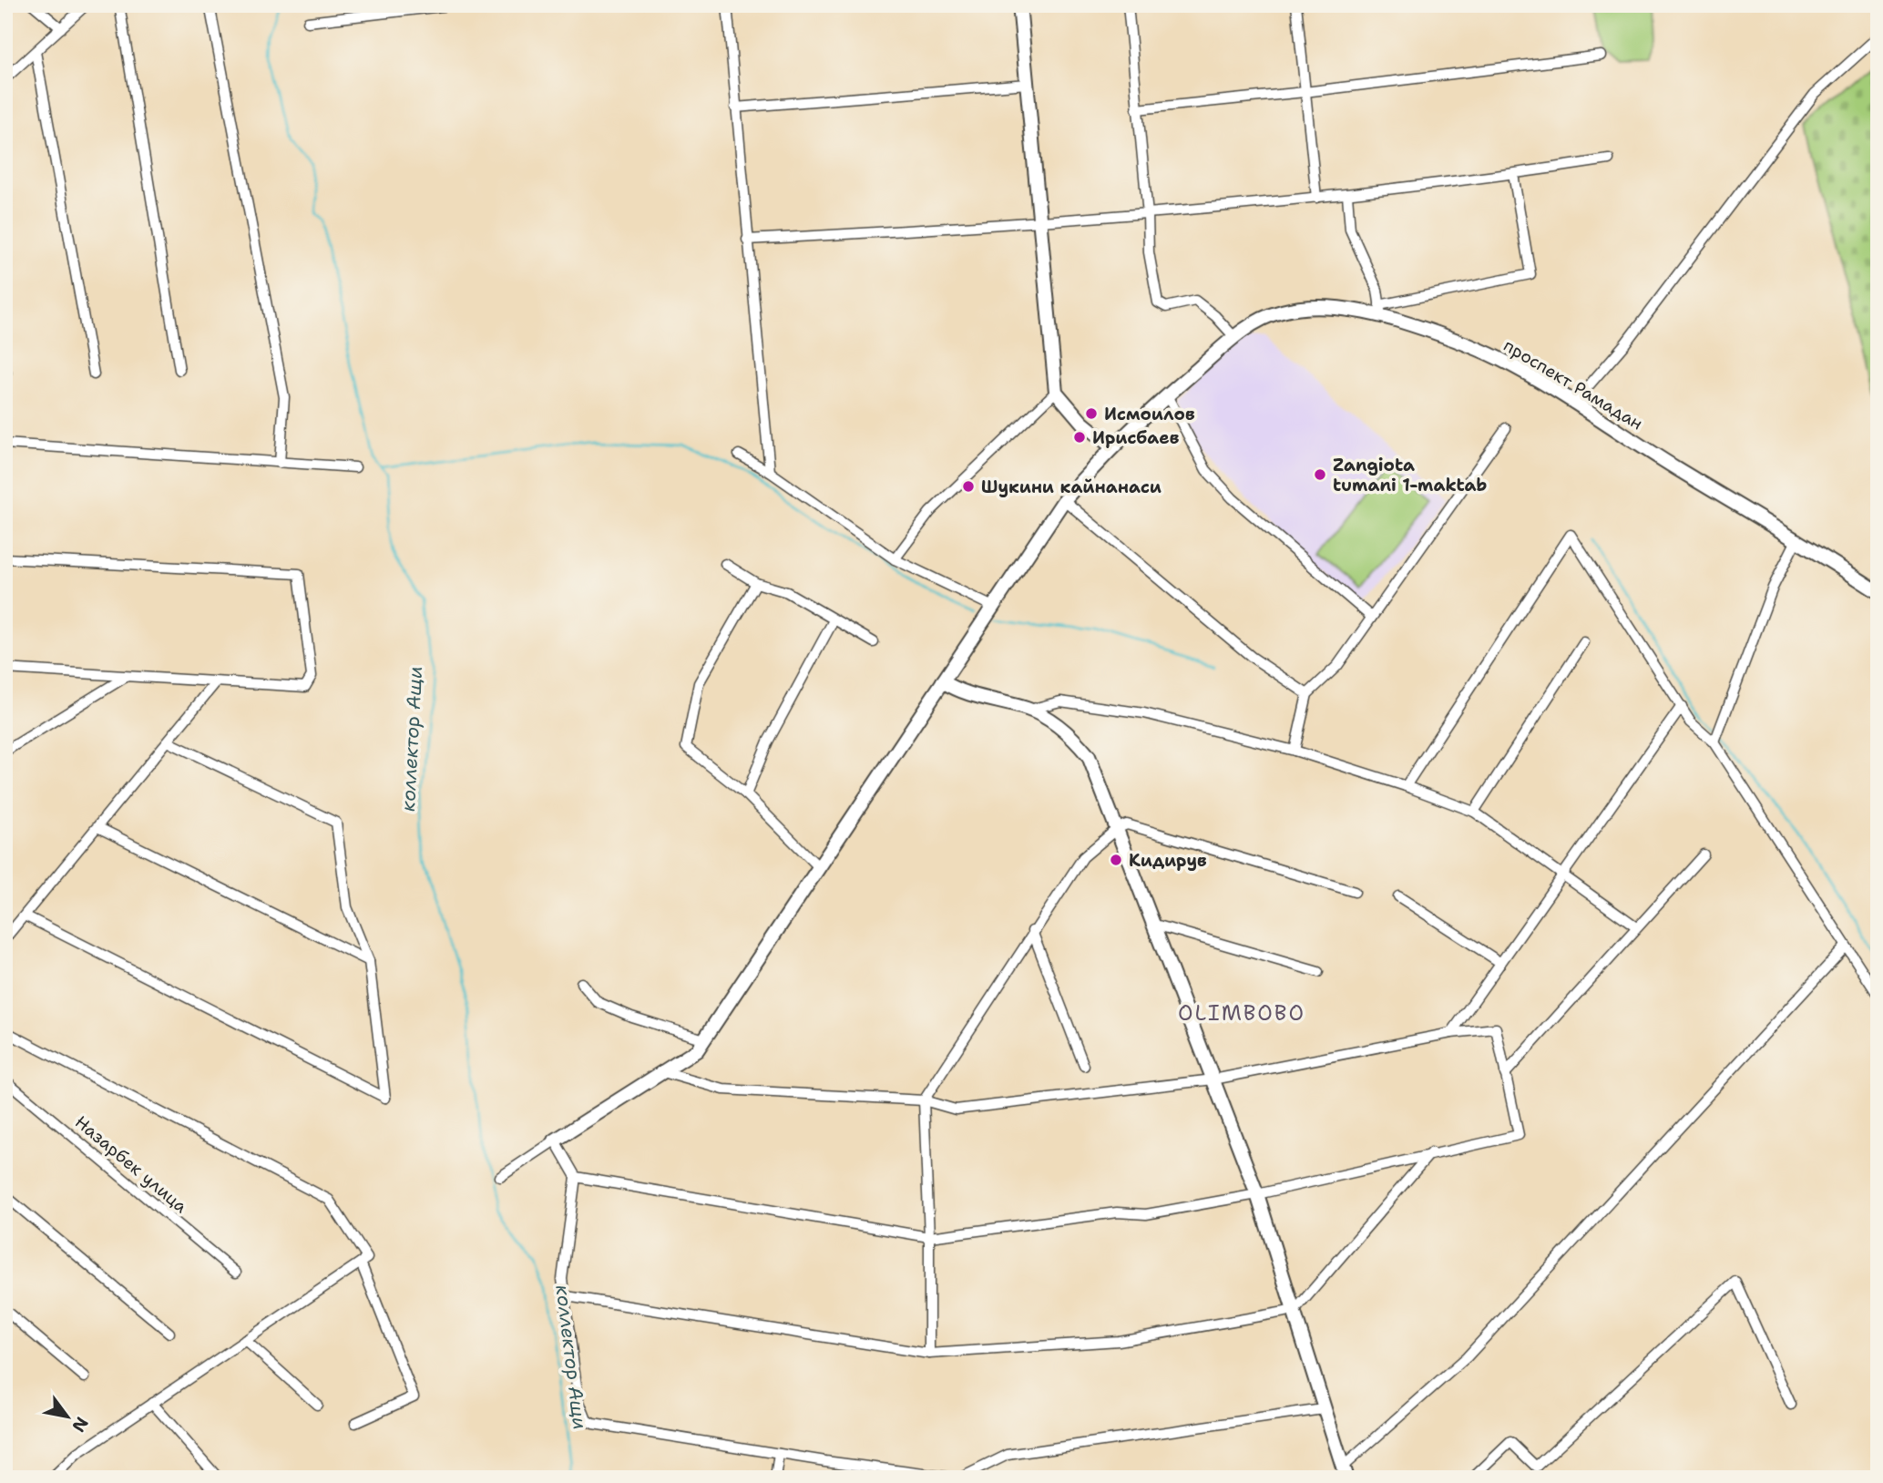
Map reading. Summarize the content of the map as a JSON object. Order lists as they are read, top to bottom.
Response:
{
  "streets": {
    "main road": ["проспект Рамадан"],
    "street": ["Назарбек улица"]
  },
  "districts": ["OLIMBOBO"],
  "water": ["коллектор Ащи"],
  "places": [
    "Исмоилов",
    "Ирисбаев",
    "Zangiota tumani 1-maktab",
    "Шукини кайнанаси",
    "Кидирув"
  ],
  "north": "bottom right"
}
